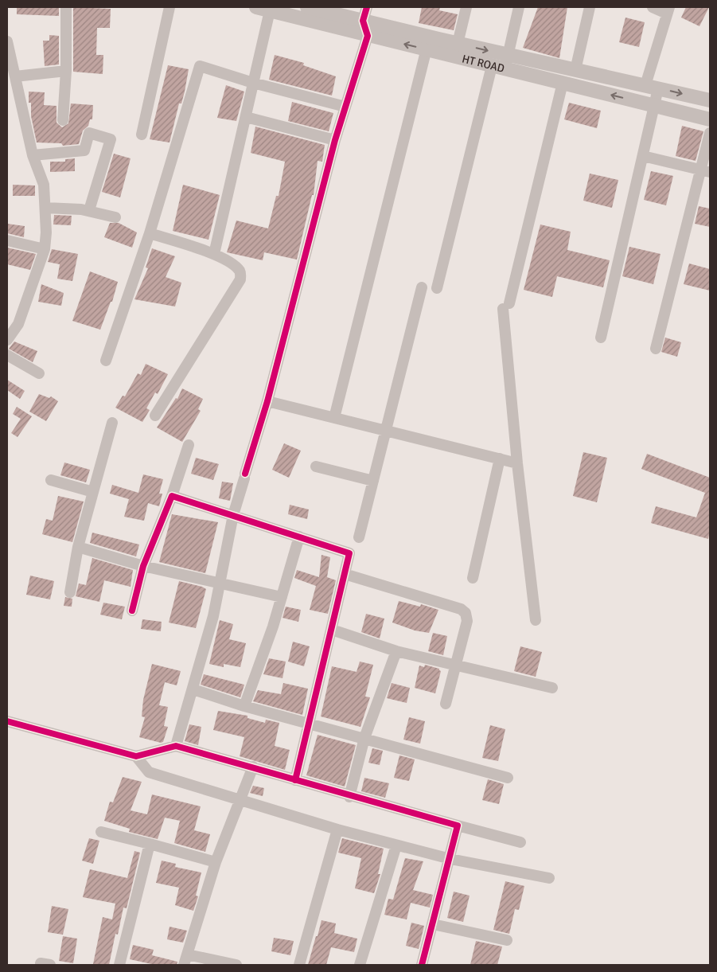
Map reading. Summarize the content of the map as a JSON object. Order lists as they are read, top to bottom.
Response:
{
  "streets": {
    "street": ["HT ROAD"]
  }
}
